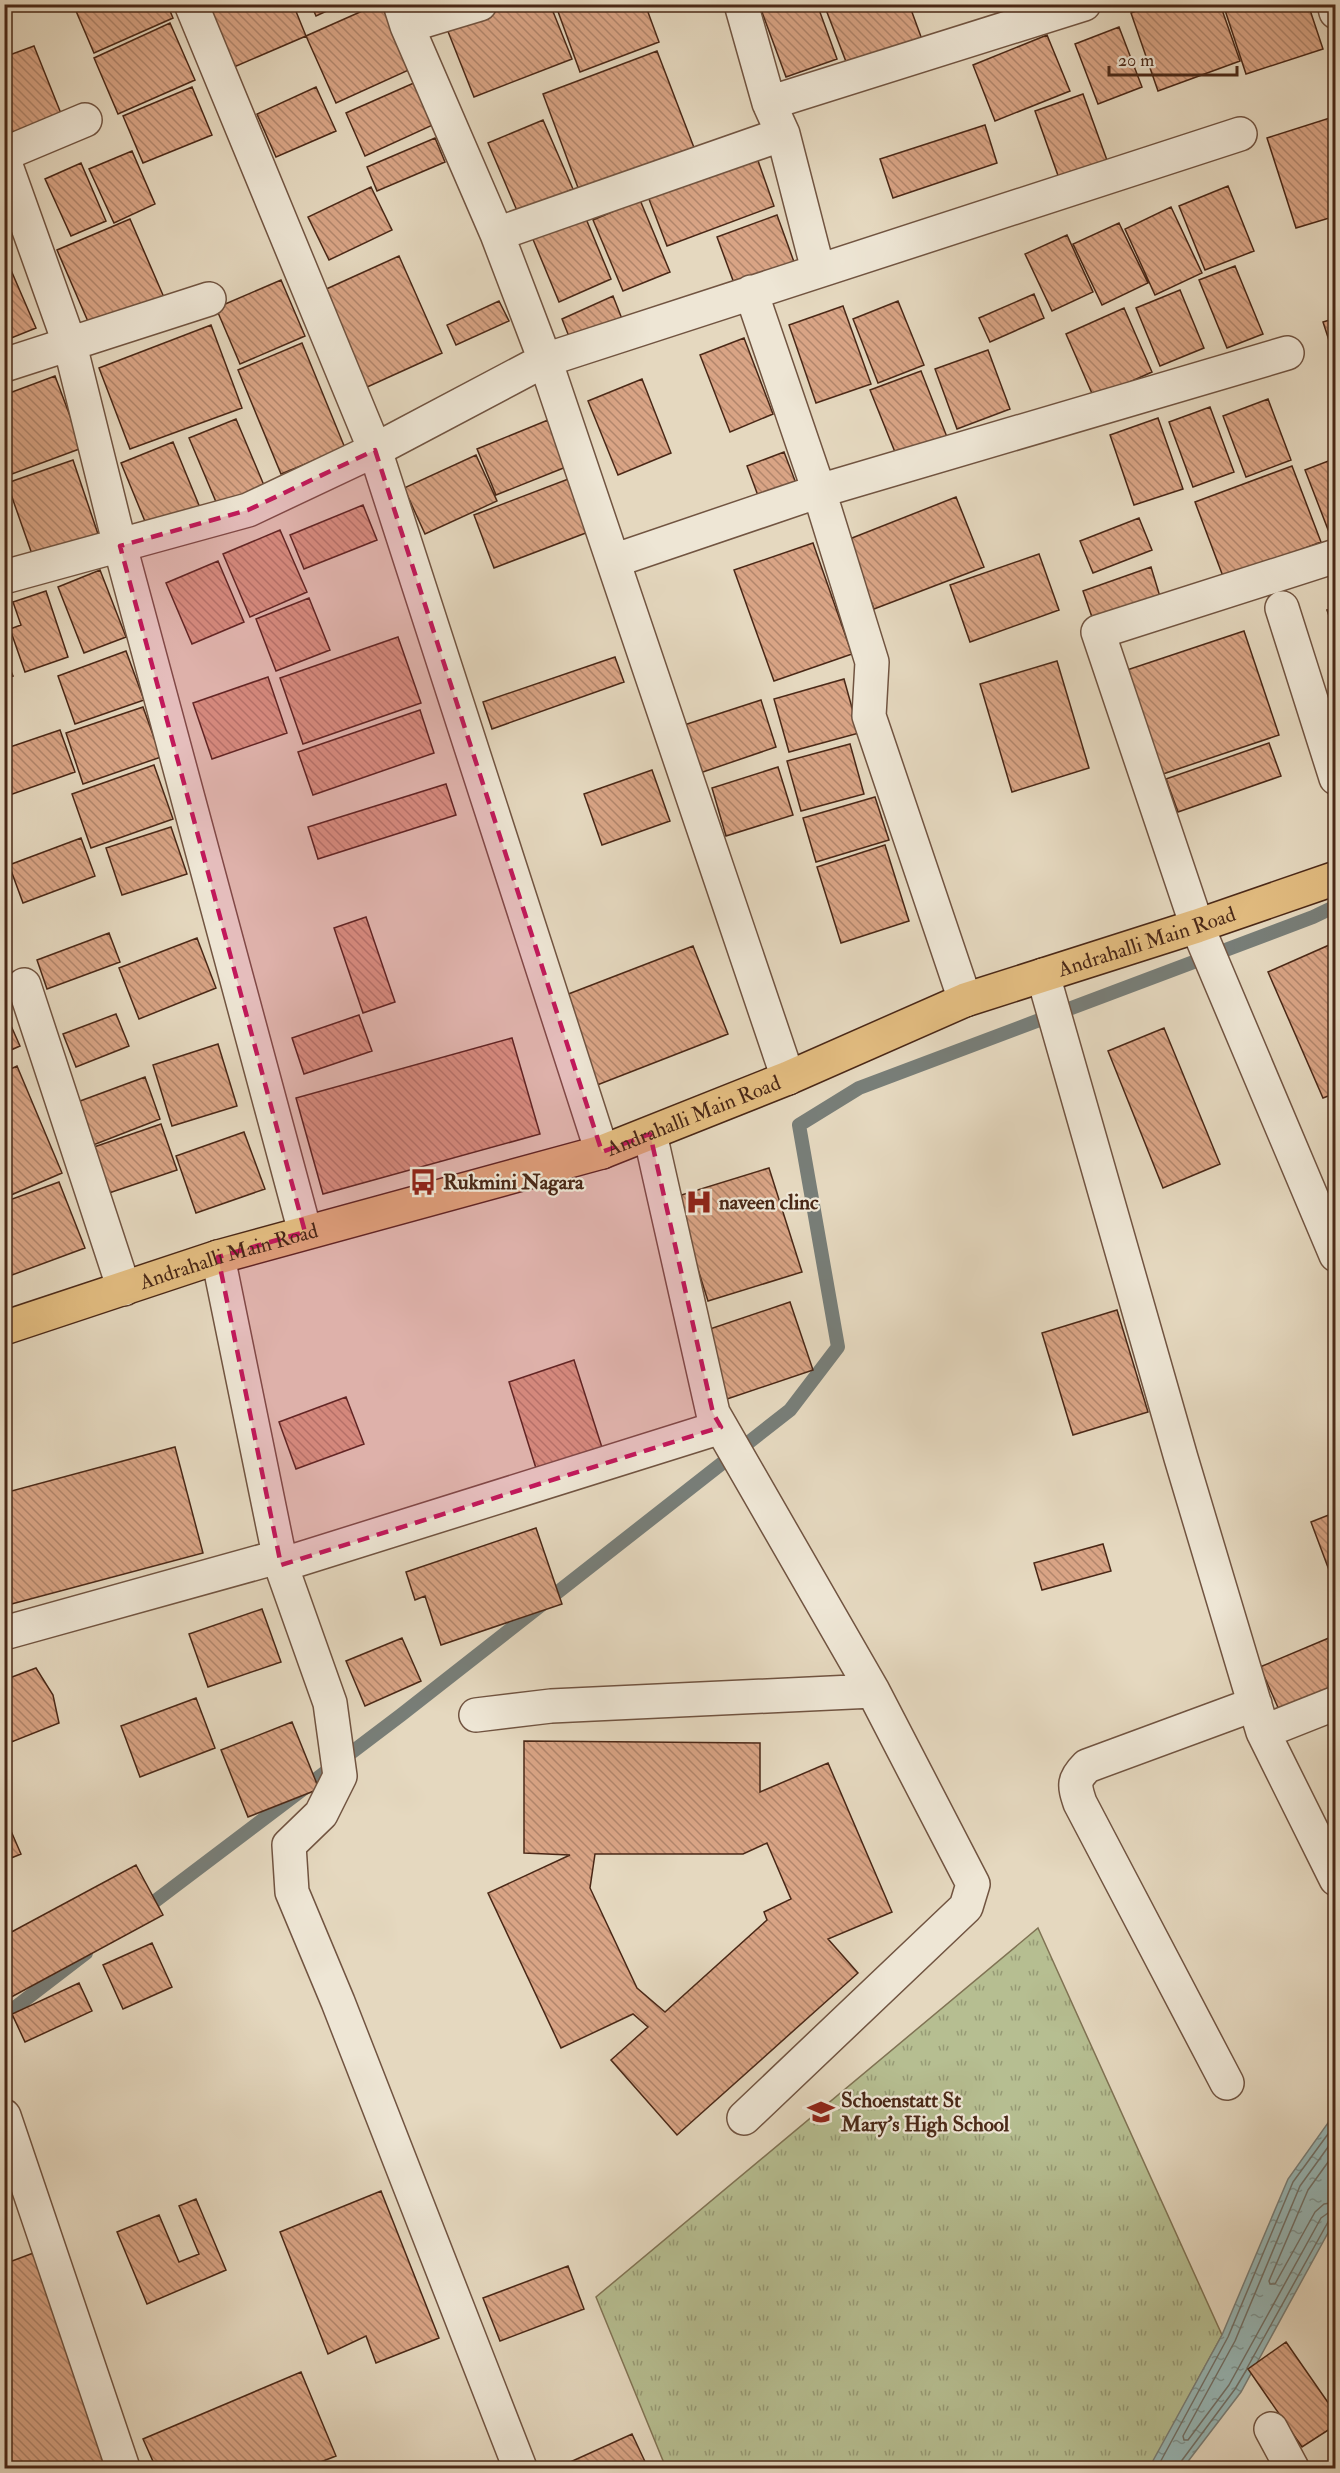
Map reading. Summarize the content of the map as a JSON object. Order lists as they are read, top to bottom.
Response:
{
  "streets": {
    "main road": ["Andrahalli Main Road"]
  },
  "places": {
    "bus stop": ["Rukmini Nagara"],
    "hospital": ["naveen clinc"],
    "school or university": ["Schoenstatt St Mary's High School"]
  },
  "scale_bar": "20 m"
}
